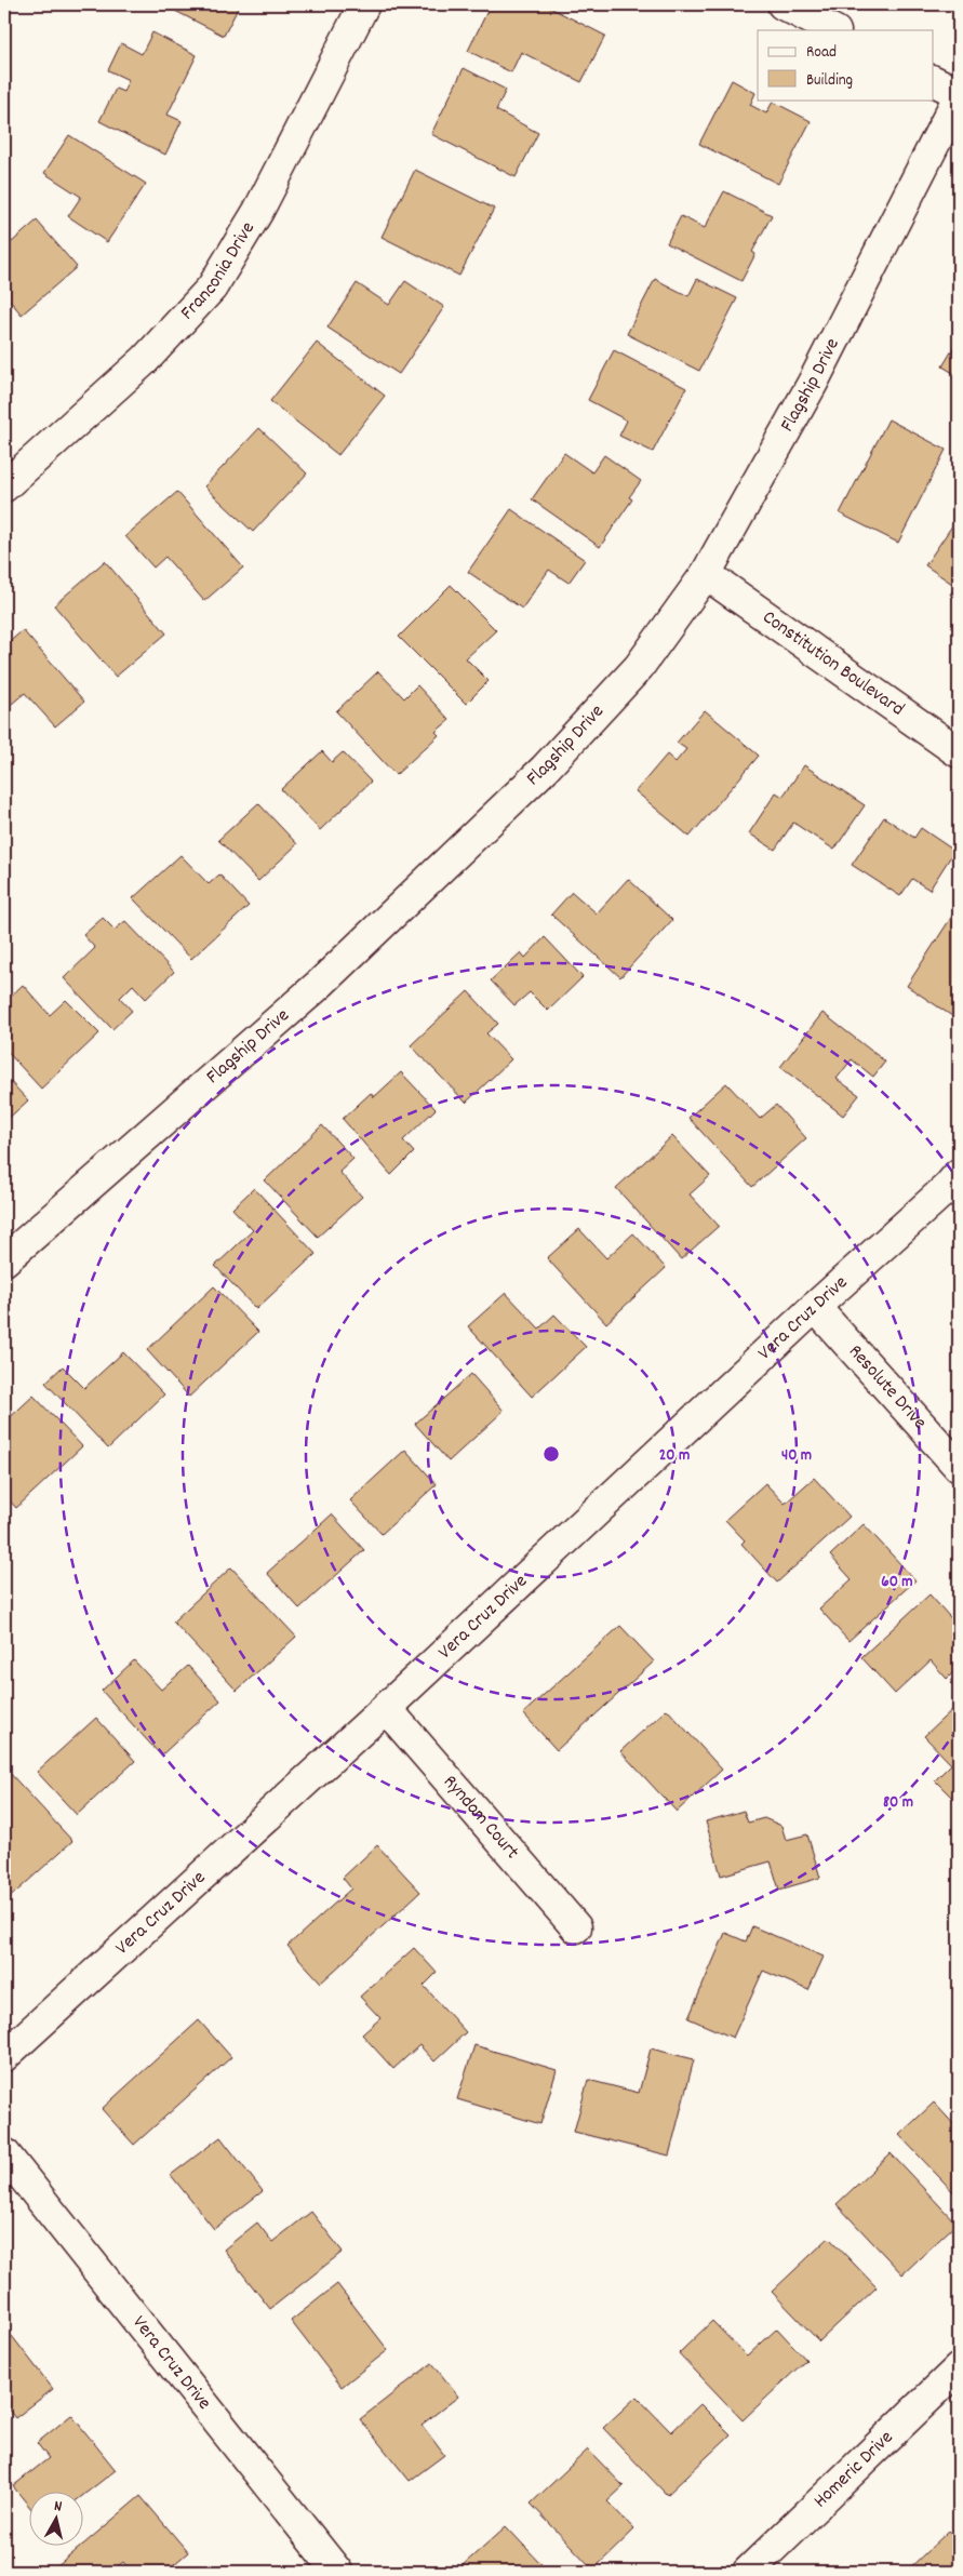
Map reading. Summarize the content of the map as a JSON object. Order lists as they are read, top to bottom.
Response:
{
  "streets": {
    "street": [
      "Franconia Drive",
      "Flagship Drive",
      "Constitution Boulevard",
      "Vera Cruz Drive",
      "Resolute Drive",
      "Ryndam Court",
      "Homeric Drive"
    ]
  },
  "crossings": [
    ["Flagship Drive", "Constitution Boulevard"],
    ["Vera Cruz Drive", "Resolute Drive"],
    ["Vera Cruz Drive", "Ryndam Court"]
  ],
  "legend": ["Road", "Building"],
  "north": "top",
  "rings": [
    "20 m",
    "40 m",
    "60 m",
    "80 m"
  ]
}
